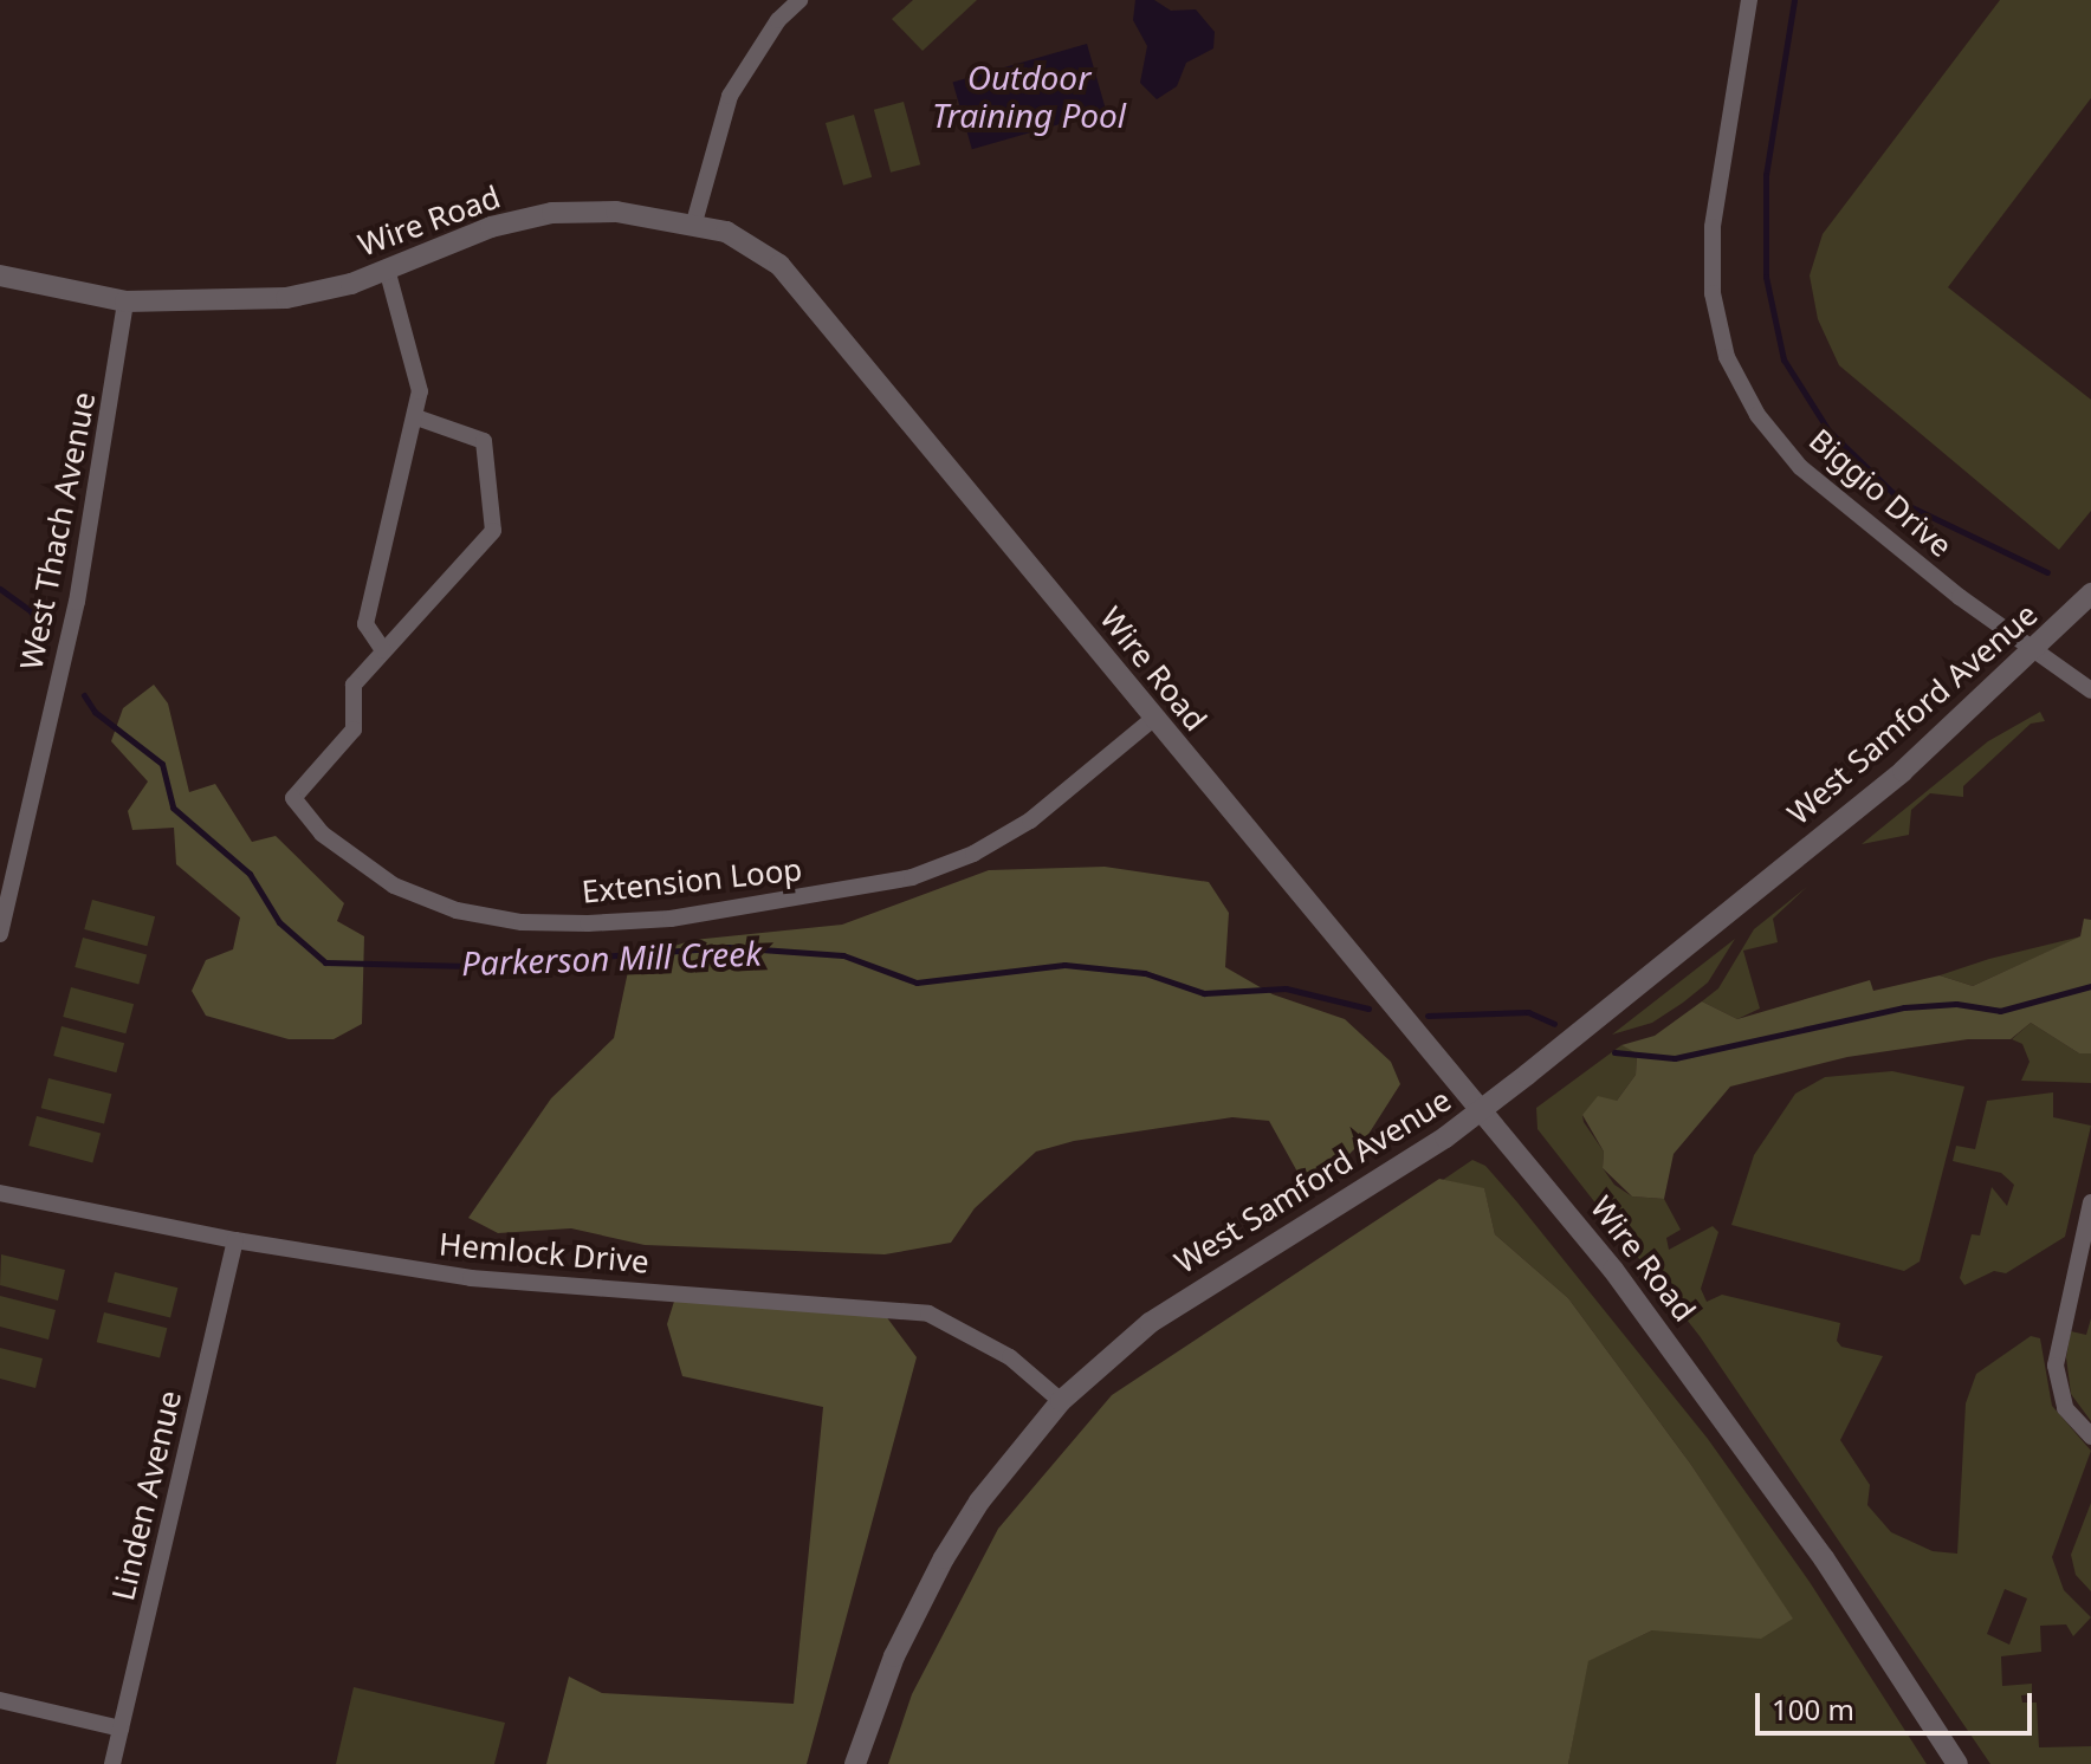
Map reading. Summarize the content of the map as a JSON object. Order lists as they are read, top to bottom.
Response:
{
  "streets": {
    "street": [
      "Wire Road",
      "Biggio Drive",
      "West Thach Avenue",
      "West Samford Avenue",
      "Extension Loop",
      "Hemlock Drive",
      "Linden Avenue"
    ]
  },
  "crossings": [
    ["Wire Road", "West Thach Avenue"],
    ["Wire Road", "West Samford Avenue"],
    ["Wire Road", "Extension Loop"],
    ["Biggio Drive", "West Samford Avenue"],
    ["West Samford Avenue", "Hemlock Drive"],
    ["Hemlock Drive", "Linden Avenue"]
  ],
  "water": ["Outdoor Training Pool", "Parkerson Mill Creek"],
  "scale_bar": "100 m"
}
